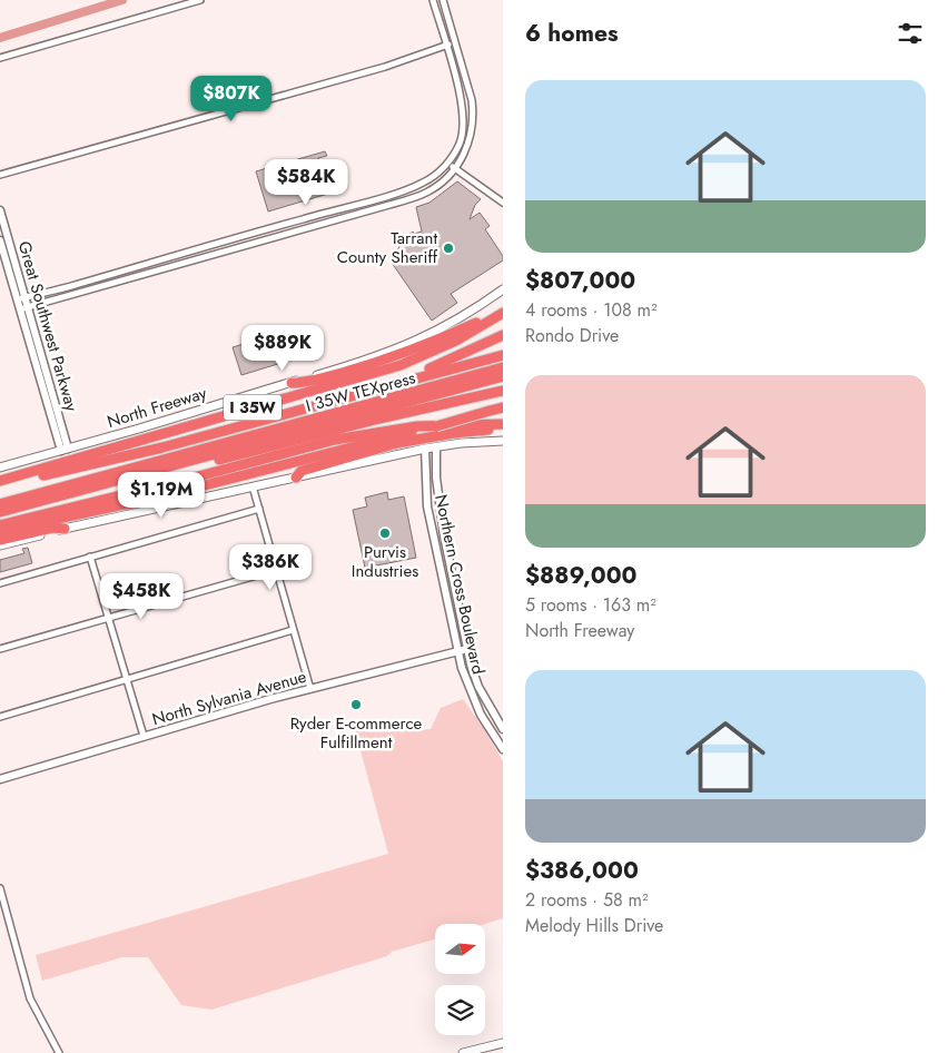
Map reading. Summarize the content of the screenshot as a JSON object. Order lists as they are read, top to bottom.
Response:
{
  "streets": {
    "highway": ["I 35W TEXpress", "North Freeway", "I 35W"],
    "street": ["Great Southwest Parkway", "Northern Cross Boulevard", "North Sylvania Avenue"]
  },
  "crossings": [
    ["Great Southwest Parkway", "North Freeway"],
    ["Northern Cross Boulevard", "North Sylvania Avenue"]
  ],
  "places": ["Tarrant County Sheriff", "Purvis Industries", "Ryder E-commerce Fulfillment"],
  "north": "right",
  "page": {
    "heading": "6 homes",
    "list": [
      {
        "name": "$807,000",
        "note": "4 rooms · 108 m² · Rondo Drive"
      },
      {
        "name": "$889,000",
        "note": "5 rooms · 163 m² · North Freeway"
      },
      {
        "name": "$386,000",
        "note": "2 rooms · 58 m² · Melody Hills Drive"
      }
    ],
    "price": [
      "$807K",
      "$584K",
      "$889K",
      "$1.19M",
      "$386K",
      "$458K"
    ]
  }
}
